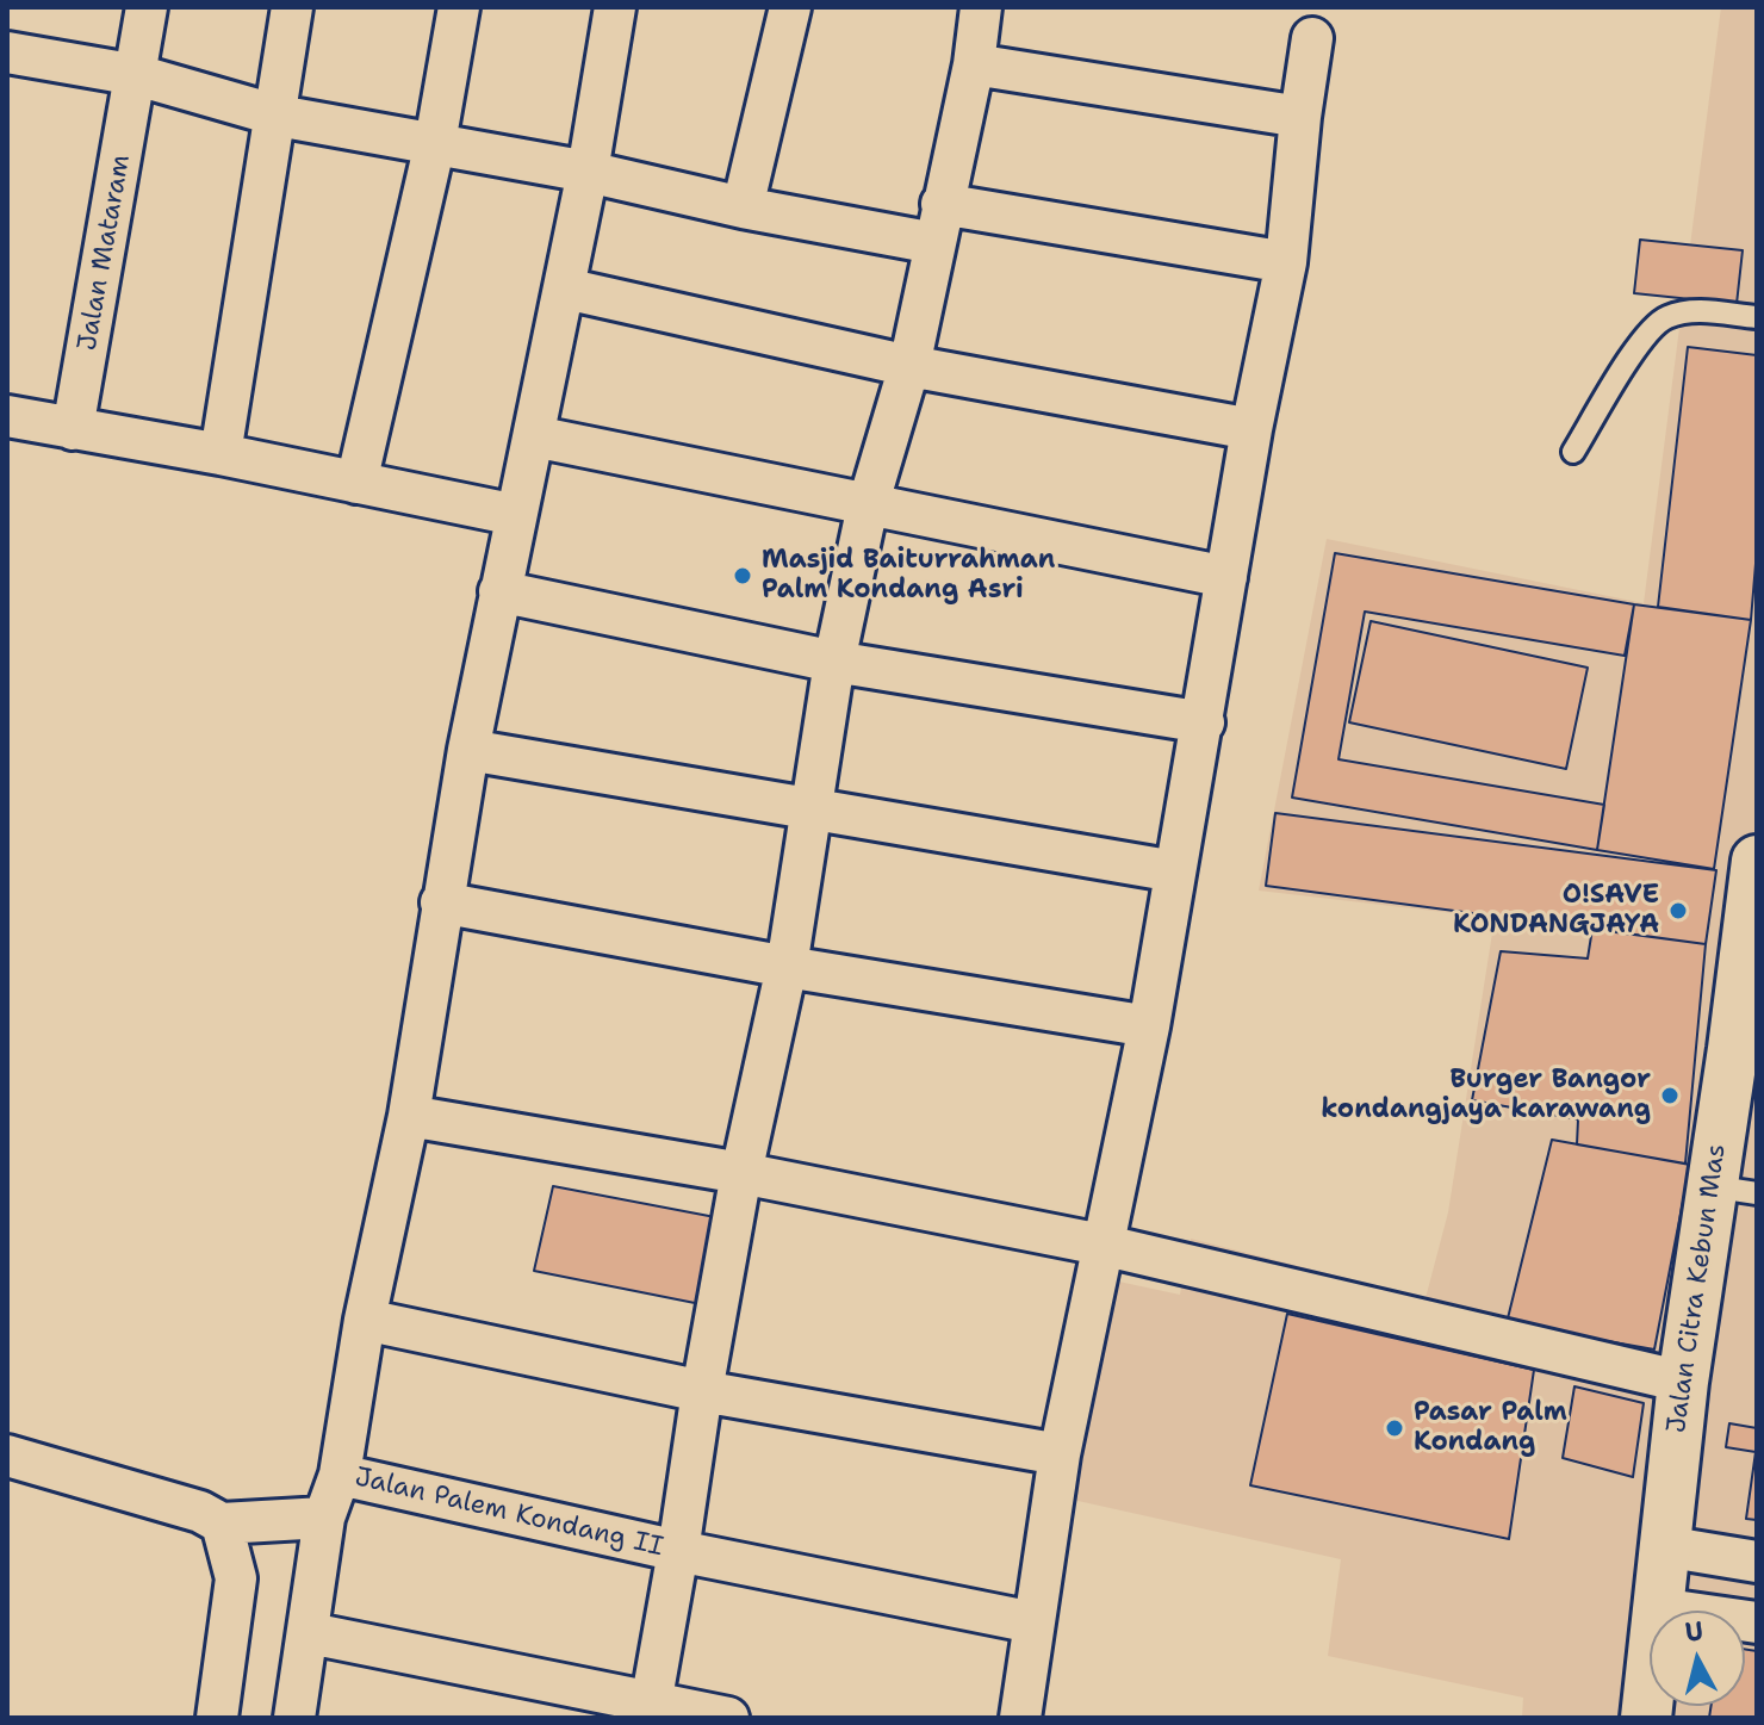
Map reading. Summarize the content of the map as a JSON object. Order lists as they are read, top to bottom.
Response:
{
  "streets": {
    "street": ["Jalan Mataram", "Jalan Citra Kebun Mas", "Jalan Palem Kondang II"]
  },
  "places": [
    "Masjid Baiturrahman Palm Kondang Asri",
    "O!SAVE KONDANGJAYA",
    "Burger Bangor kondangjaya karawang",
    "Pasar Palm Kondang"
  ],
  "north": "top"
}
